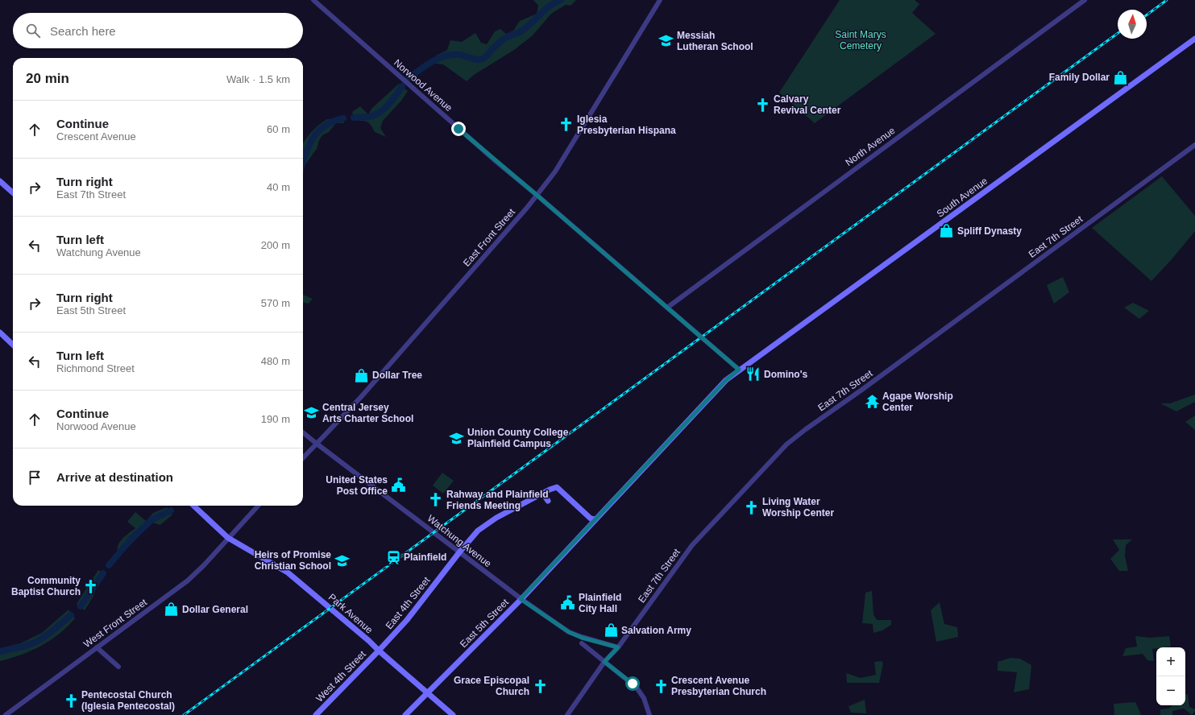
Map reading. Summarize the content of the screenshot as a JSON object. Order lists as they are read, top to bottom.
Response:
{
  "streets": {
    "main road": [
      "South Avenue",
      "East 4th Street",
      "Park Avenue",
      "East 5th Street",
      "West 4th Street"
    ],
    "street": [
      "Norwood Avenue",
      "North Avenue",
      "East 7th Street",
      "East Front Street",
      "Watchung Avenue",
      "West Front Street"
    ]
  },
  "crossings": [
    ["Norwood Avenue", "North Avenue"],
    ["Norwood Avenue", "South Avenue"],
    ["Norwood Avenue", "East Front Street"],
    ["Norwood Avenue", "East 5th Street"],
    ["South Avenue", "East 5th Street"],
    ["East 7th Street", "Watchung Avenue"],
    ["East Front Street", "Watchung Avenue"],
    ["Watchung Avenue", "East 4th Street"],
    ["Watchung Avenue", "East 5th Street"],
    ["East 4th Street", "Park Avenue"],
    ["East 4th Street", "East 5th Street"],
    ["East 4th Street", "West 4th Street"],
    ["Park Avenue", "West Front Street"],
    ["Park Avenue", "East 5th Street"],
    ["Park Avenue", "West 4th Street"]
  ],
  "parks": ["Saint Marys Cemetery"],
  "places": {
    "school or university": [
      "Messiah Lutheran School",
      "Central Jersey Arts Charter School",
      "Union County College Plainfield Campus",
      "Heirs of Promise Christian School"
    ],
    "shop": [
      "Family Dollar",
      "Spliff Dynasty",
      "Dollar Tree",
      "Dollar General",
      "Salvation Army"
    ],
    "church": [
      "Calvary Revival Center",
      "Iglesia Presbyterian Hispana",
      "Rahway and Plainfield Friends Meeting",
      "Living Water Worship Center",
      "Community Baptist Church",
      "Grace Episcopal Church",
      "Crescent Avenue Presbyterian Church",
      "Pentecostal Church (Iglesia Pentecostal)"
    ],
    "restaurant": ["Domino's"],
    "temple": ["Agape Worship Center"],
    "public building": ["United States Post Office", "Plainfield City Hall"],
    "station": ["Plainfield"]
  },
  "north": "top",
  "page": {
    "search": "Search here",
    "heading": ["20 min", "Walk · 1.5 km"],
    "list": [
      ["Continue", "Crescent Avenue", "60 m"],
      ["Turn right", "East 7th Street", "40 m"],
      ["Turn left", "Watchung Avenue", "200 m"],
      ["Turn right", "East 5th Street", "570 m"],
      ["Turn left", "Richmond Street", "480 m"],
      ["Continue", "Norwood Avenue", "190 m"],
      "Arrive at destination"
    ],
    "map_buttons": ["+", "−"]
  }
}
